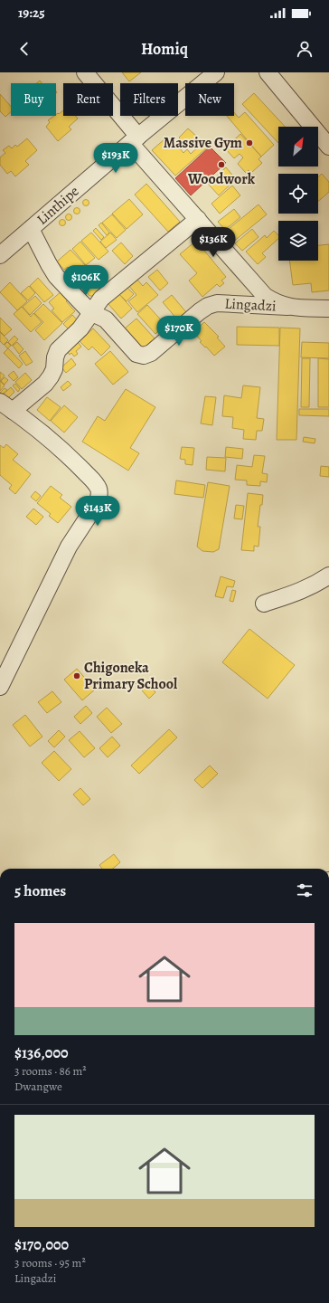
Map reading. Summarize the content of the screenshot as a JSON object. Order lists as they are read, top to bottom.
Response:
{
  "streets": {
    "street": ["Linthipe", "Lingadzi"]
  },
  "crossings": [
    ["Linthipe", "Lingadzi"]
  ],
  "places": ["Massive Gym", "Woodwork", "Chigoneka Primary School"],
  "north": "top right",
  "page": {
    "status": "19:25",
    "header": "Homiq",
    "chip": [
      "Buy",
      "Rent",
      "Filters",
      "New"
    ],
    "price": [
      "$193K",
      "$136K",
      "$106K",
      "$170K",
      "$143K"
    ],
    "heading": "5 homes",
    "list": [
      {
        "name": "$136,000",
        "note": "3 rooms · 86 m² · Dwangwe"
      },
      {
        "name": "$170,000",
        "note": "3 rooms · 95 m² · Lingadzi"
      }
    ]
  }
}
